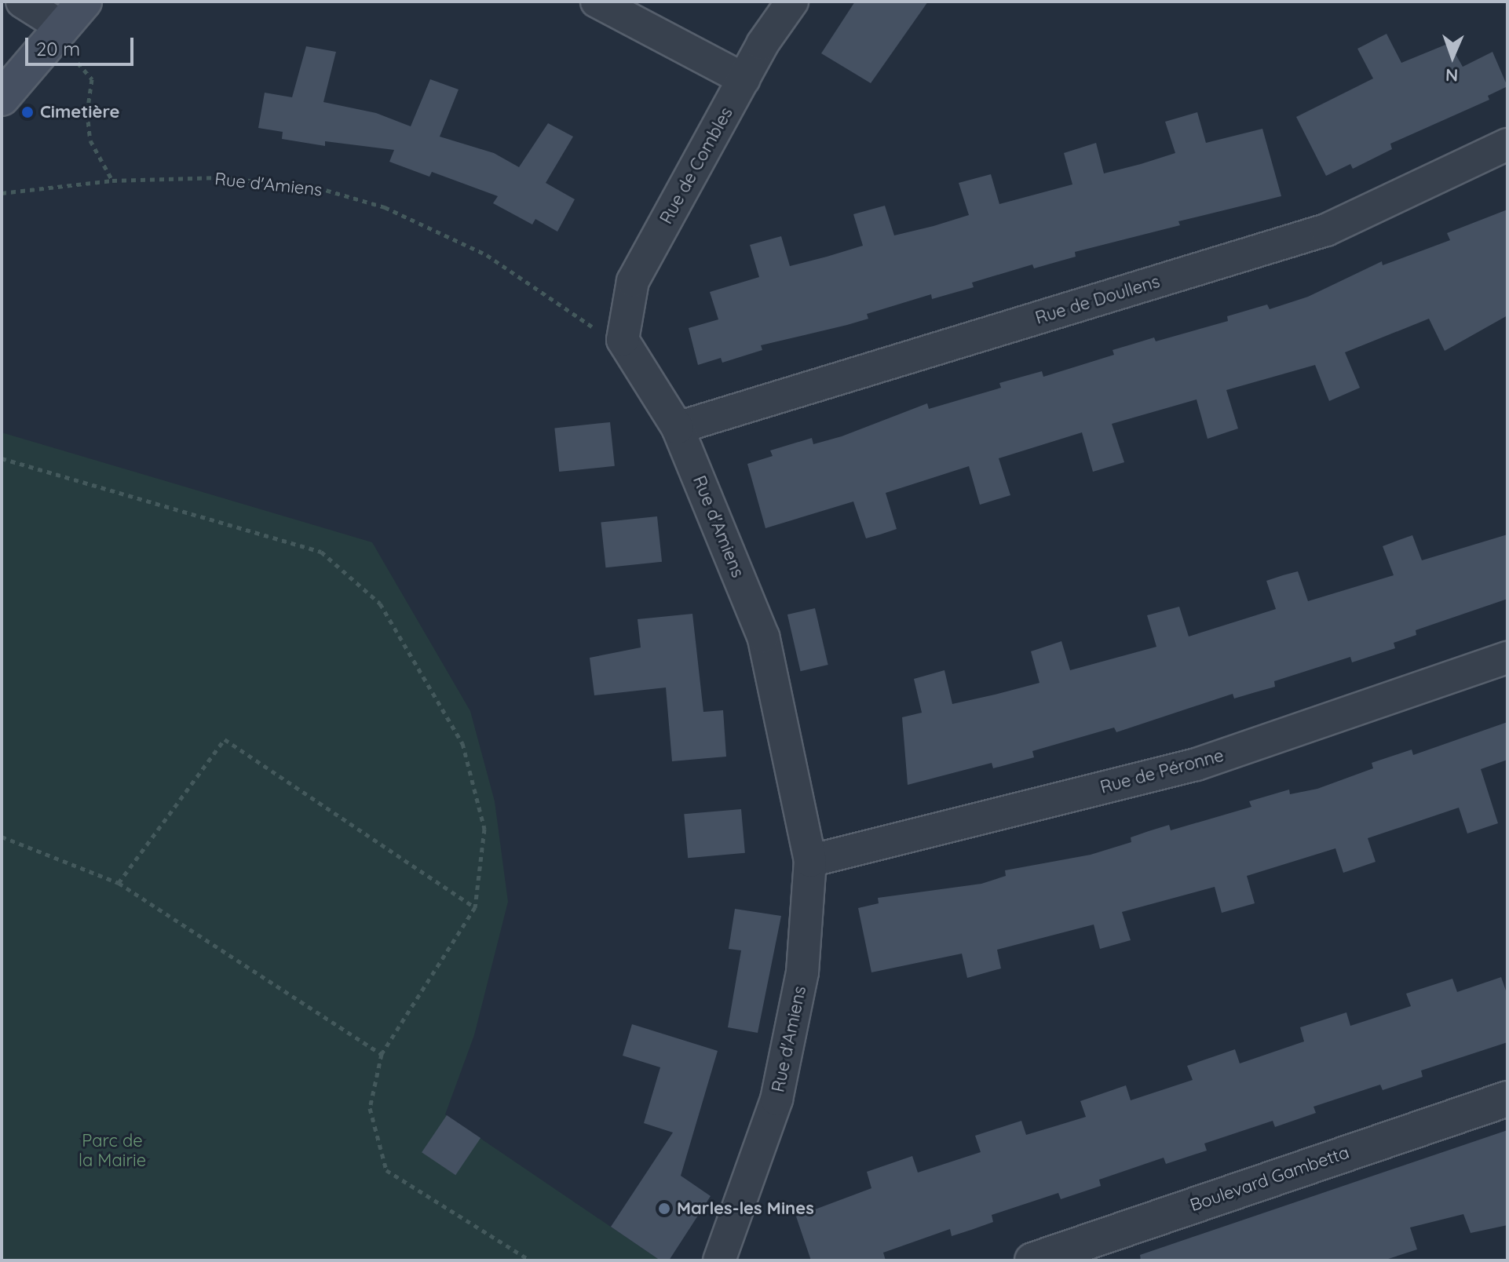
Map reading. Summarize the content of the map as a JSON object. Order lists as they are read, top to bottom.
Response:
{
  "streets": {
    "street": [
      "Rue de Combles",
      "Rue d'Amiens",
      "Rue de Doullens",
      "Rue de Péronne",
      "Boulevard Gambetta"
    ]
  },
  "crossings": [
    ["Rue de Combles", "Rue d'Amiens"],
    ["Rue d'Amiens", "Rue de Doullens"],
    ["Rue d'Amiens", "Rue de Péronne"]
  ],
  "parks": ["Parc de la Mairie"],
  "places": ["Cimetière", "Marles-les Mines"],
  "scale_bar": "20 m",
  "north": "bottom"
}
